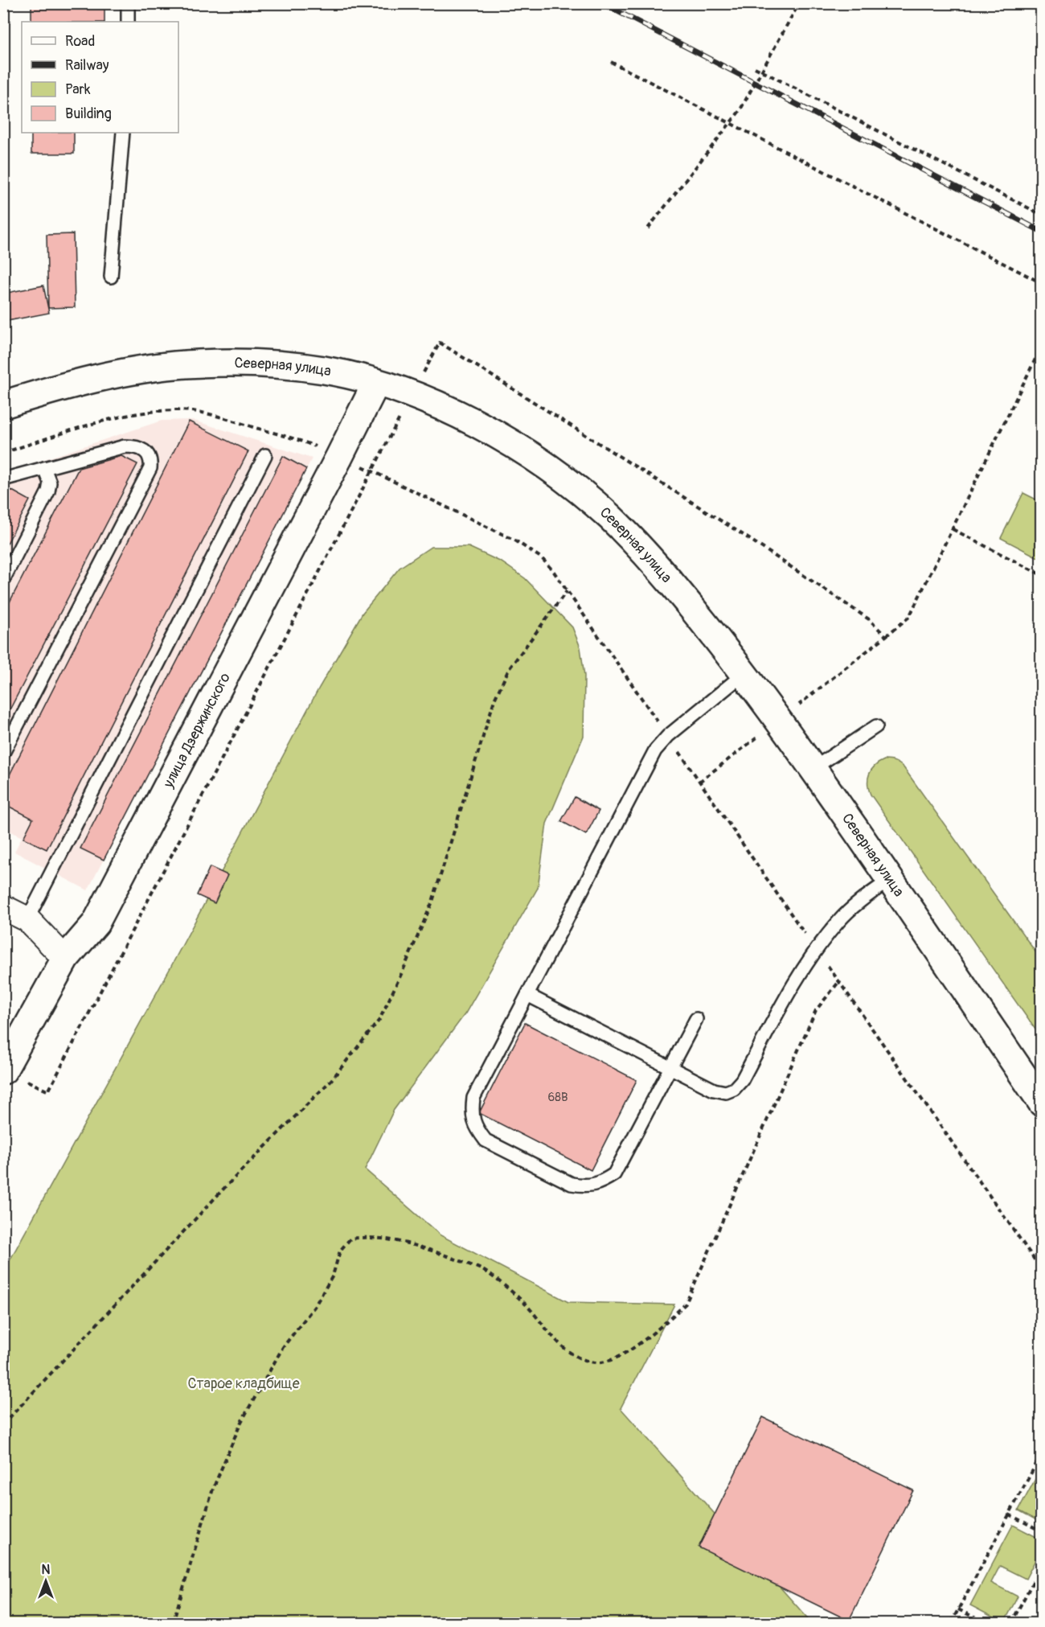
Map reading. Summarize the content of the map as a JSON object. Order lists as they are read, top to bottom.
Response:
{
  "streets": {
    "main road": ["Северная улица", "улица Дзержинского"]
  },
  "crossings": [
    ["Северная улица", "улица Дзержинского"]
  ],
  "parks": ["Старое кладбище"],
  "house_numbers": ["68В"],
  "legend": [
    "Road",
    "Railway",
    "Park",
    "Building"
  ],
  "north": "top"
}
